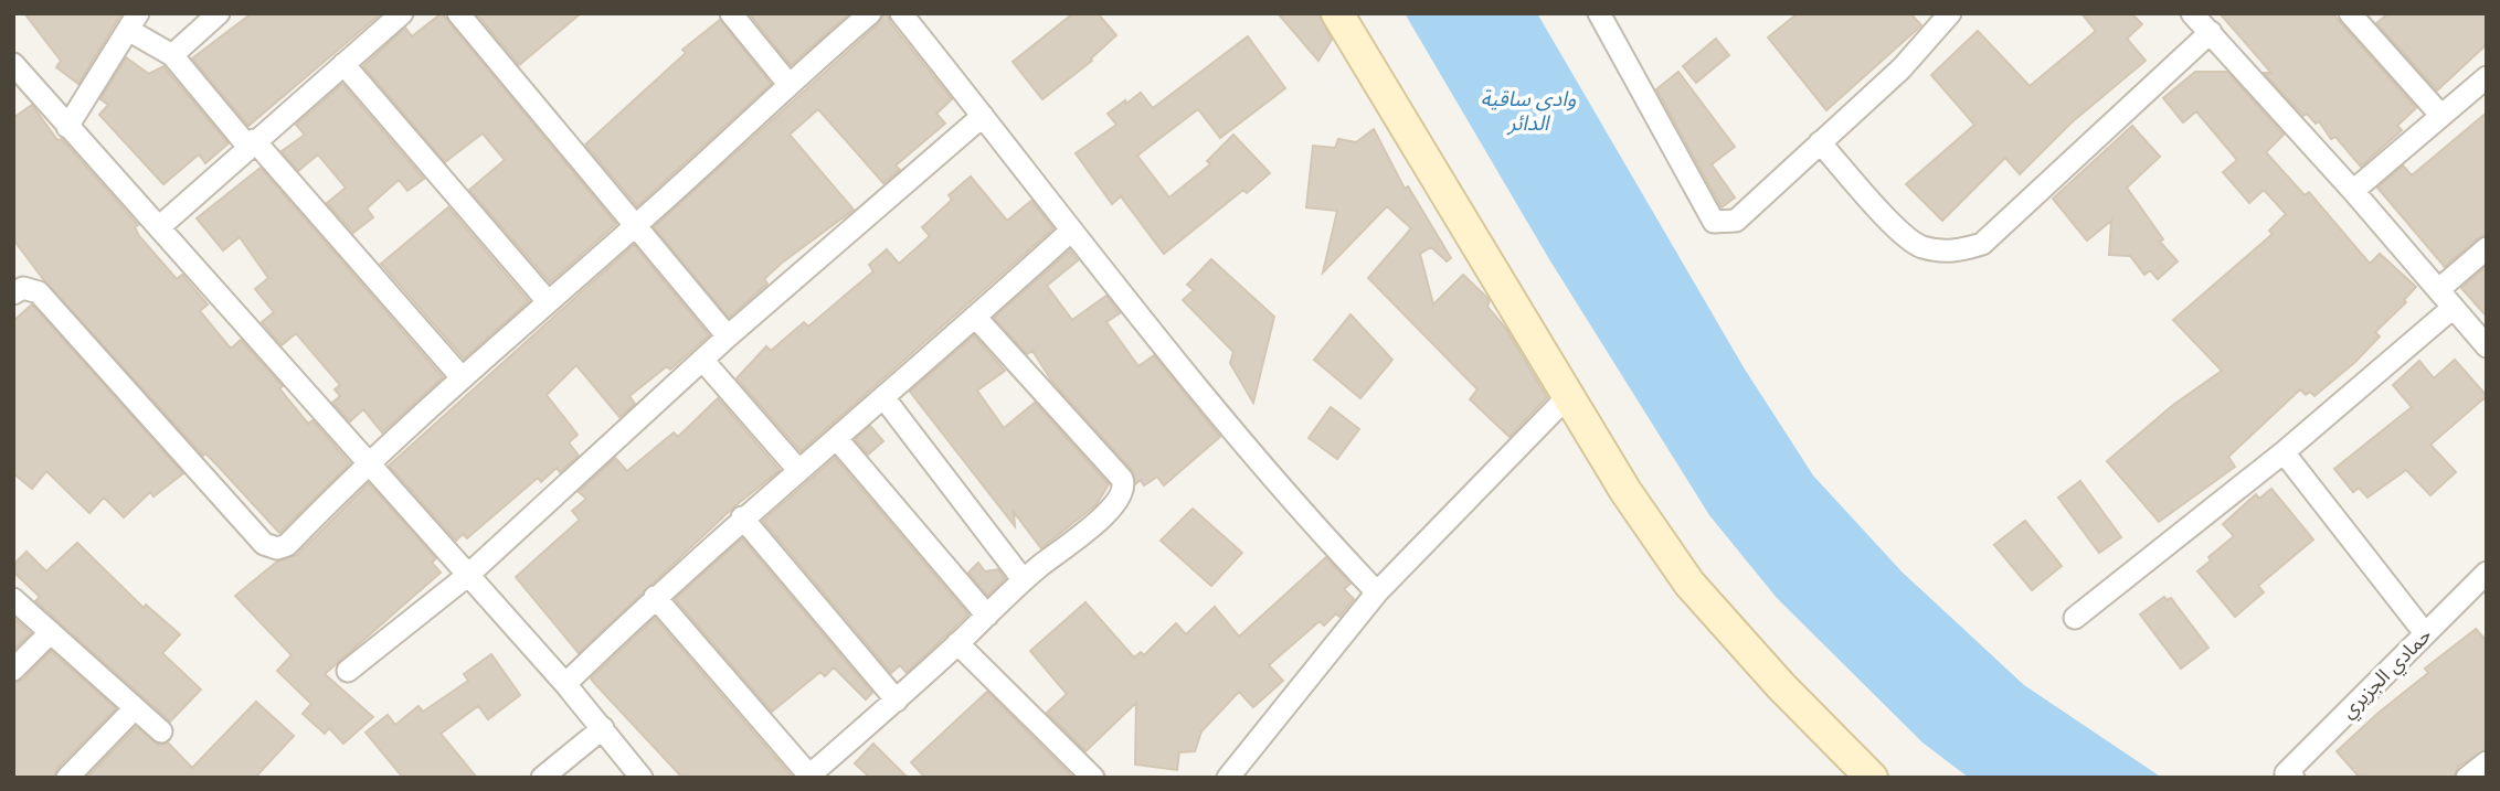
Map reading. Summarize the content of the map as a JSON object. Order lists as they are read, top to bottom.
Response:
{
  "streets": {
    "street": ["حمادي الجزيري"]
  },
  "water": ["وادي ساقية الدائر"]
}
